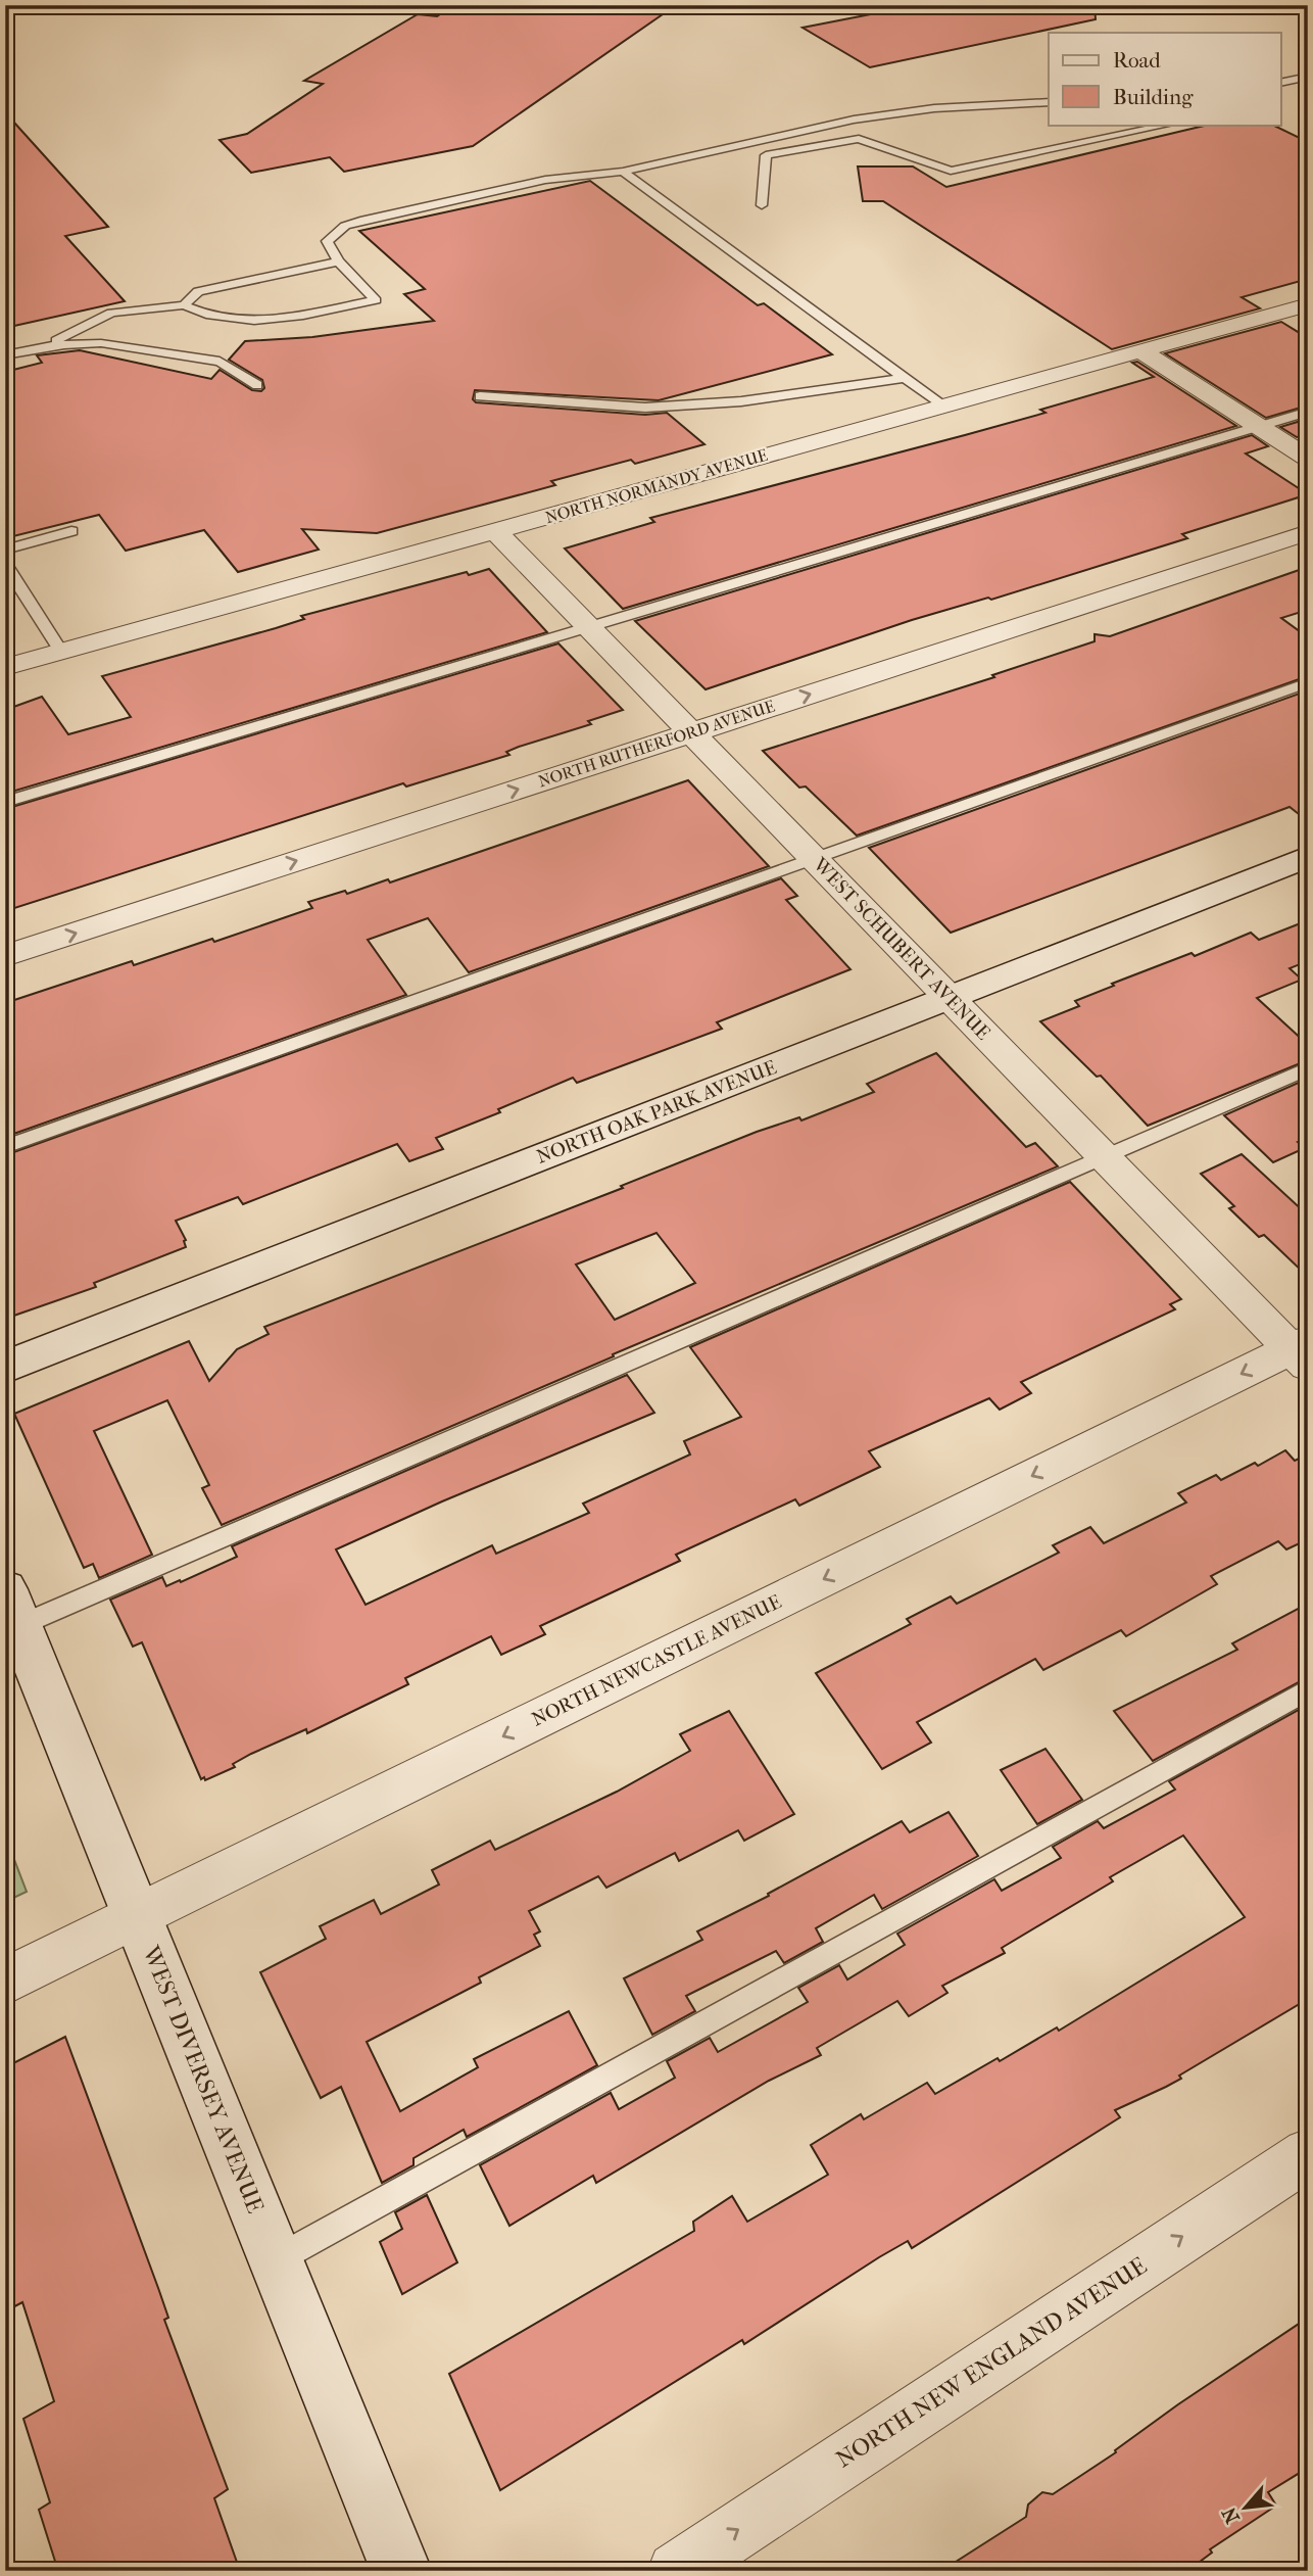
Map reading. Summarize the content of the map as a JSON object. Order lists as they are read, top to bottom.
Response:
{
  "streets": {
    "street": [
      "NORTH NORMANDY AVENUE",
      "NORTH RUTHERFORD AVENUE",
      "WEST SCHUBERT AVENUE",
      "NORTH OAK PARK AVENUE",
      "NORTH NEWCASTLE AVENUE",
      "WEST DIVERSEY AVENUE",
      "NORTH NEW ENGLAND AVENUE"
    ]
  },
  "crossings": [
    ["NORTH NORMANDY AVENUE", "WEST SCHUBERT AVENUE"],
    ["NORTH RUTHERFORD AVENUE", "WEST SCHUBERT AVENUE"],
    ["WEST SCHUBERT AVENUE", "NORTH OAK PARK AVENUE"],
    ["WEST SCHUBERT AVENUE", "NORTH NEWCASTLE AVENUE"],
    ["NORTH NEWCASTLE AVENUE", "WEST DIVERSEY AVENUE"]
  ],
  "one_way": ["NORTH RUTHERFORD AVENUE", "NORTH NEWCASTLE AVENUE", "NORTH NEW ENGLAND AVENUE"],
  "legend": ["Road", "Building"],
  "north": "bottom left"
}
